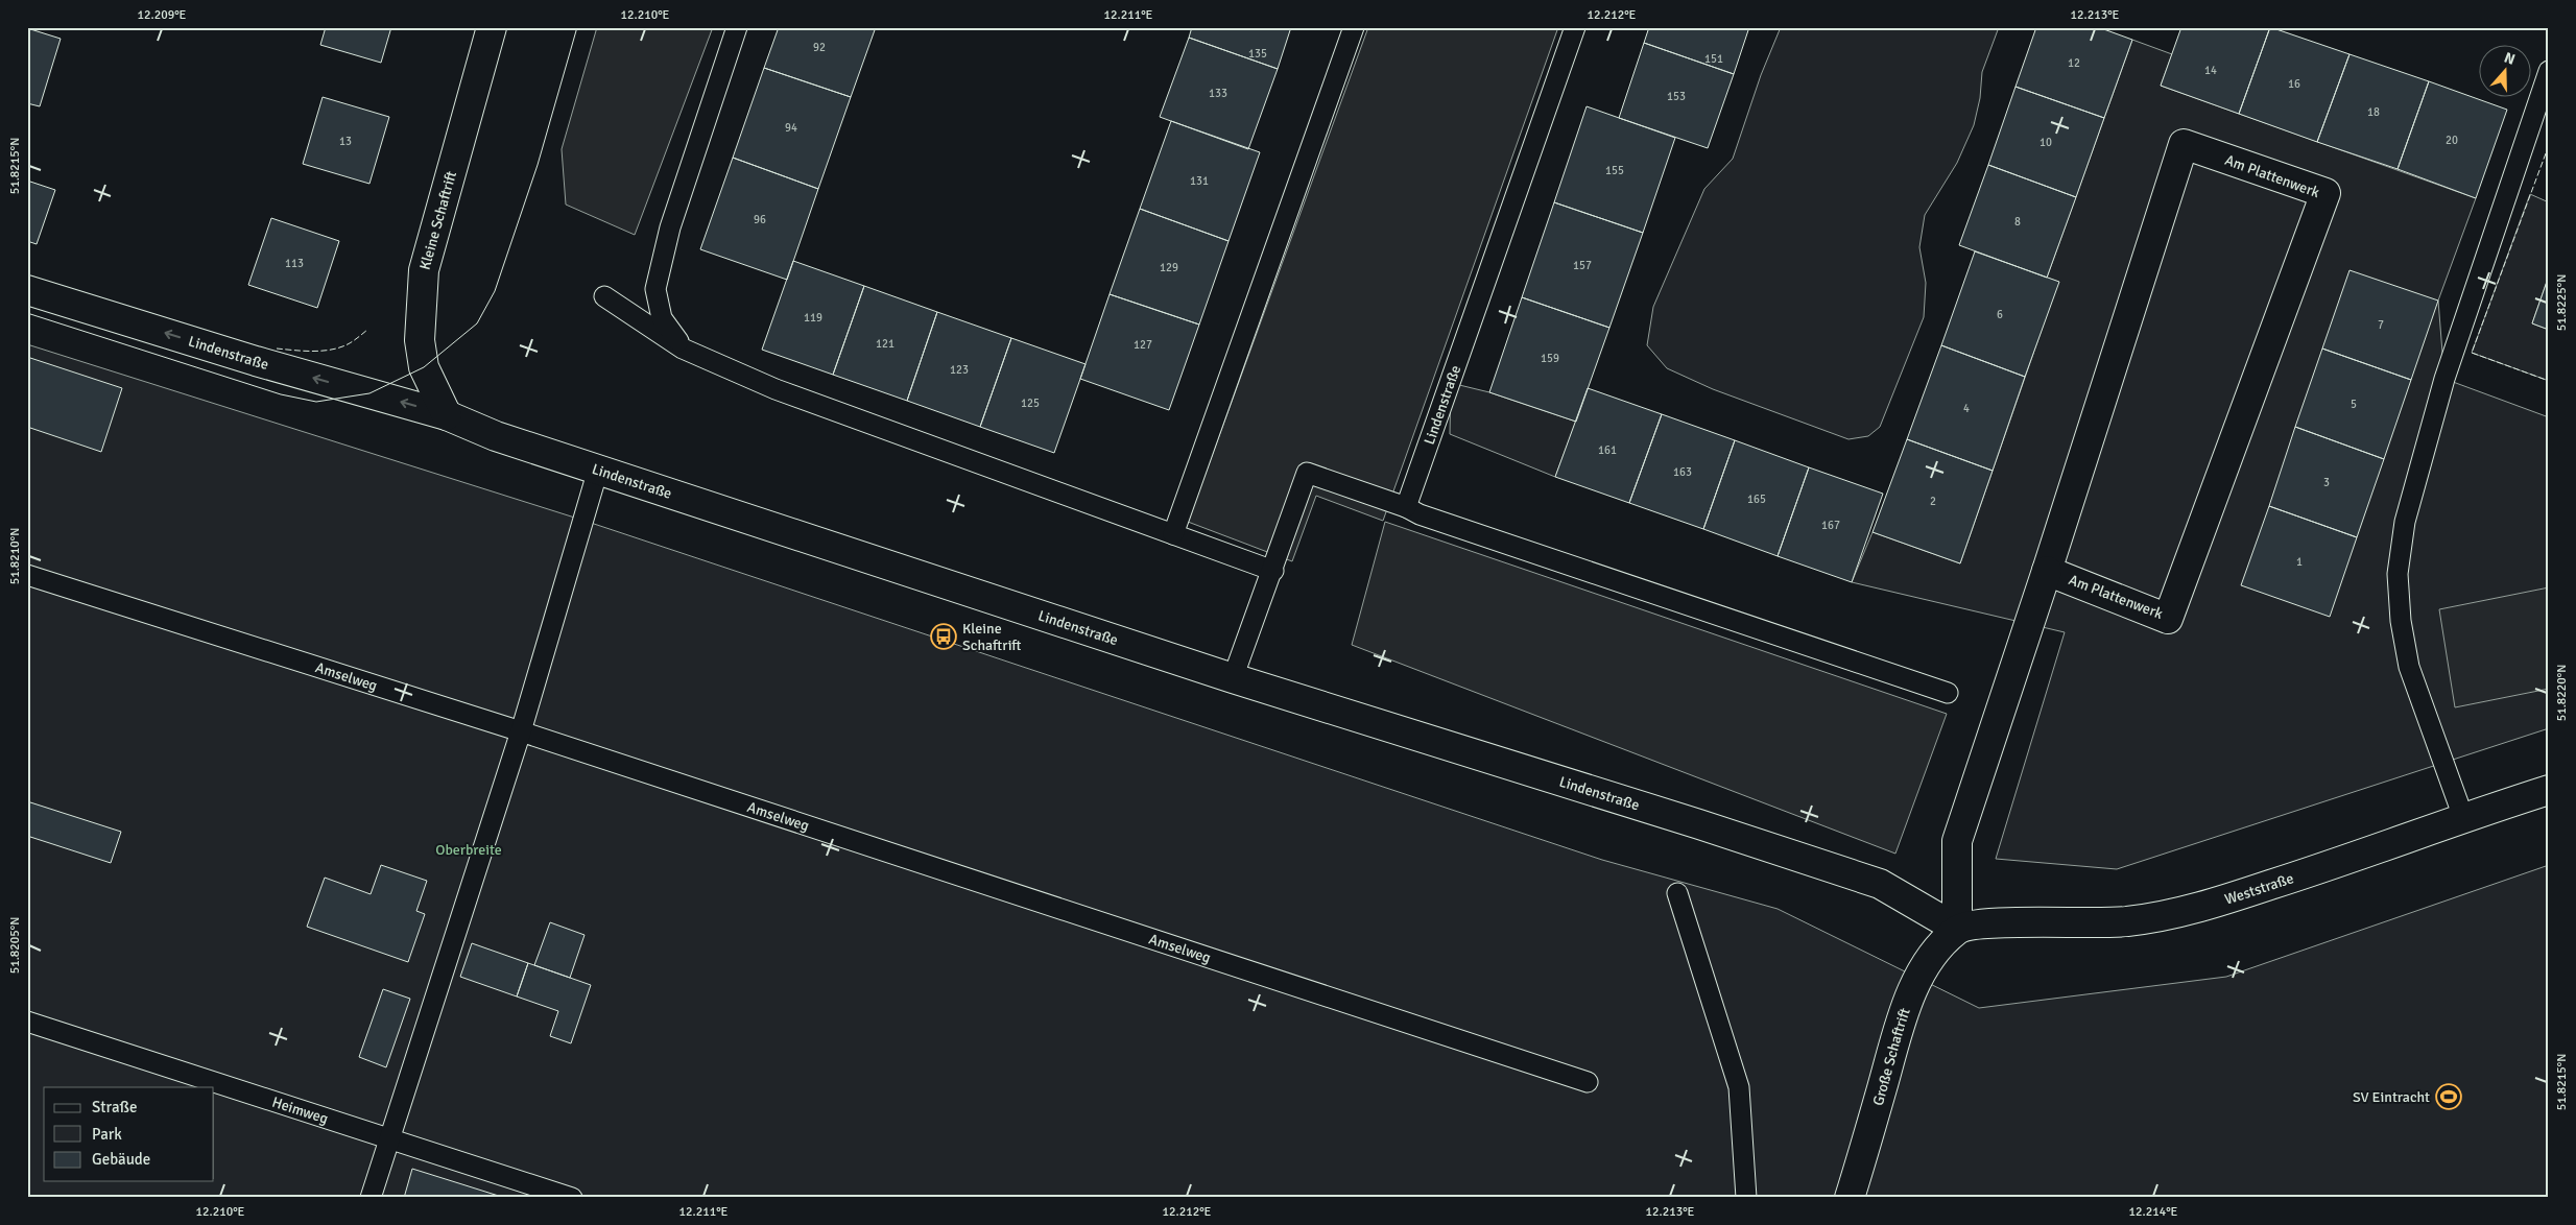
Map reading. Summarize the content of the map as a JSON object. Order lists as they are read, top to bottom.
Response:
{
  "streets": {
    "street": [
      "Am Plattenwerk",
      "Kleine Schaftrift",
      "Lindenstraße",
      "Weststraße",
      "Große Schaftrift"
    ],
    "lane": ["Amselweg", "Heimweg"]
  },
  "crossings": [
    ["Am Plattenwerk", "Lindenstraße"],
    ["Am Plattenwerk", "Weststraße"],
    ["Am Plattenwerk", "Große Schaftrift"],
    ["Kleine Schaftrift", "Lindenstraße"],
    ["Lindenstraße", "Weststraße"],
    ["Lindenstraße", "Große Schaftrift"],
    ["Weststraße", "Große Schaftrift"]
  ],
  "parks": ["Oberbreite"],
  "places": {
    "bus stop": ["Kleine Schaftrift"],
    "sports": ["SV Eintracht"]
  },
  "house_numbers": [
    "92",
    "135",
    "151",
    "12",
    "14",
    "16",
    "133",
    "153",
    "18",
    "94",
    "20",
    "13",
    "10",
    "155",
    "131",
    "96",
    "8",
    "113",
    "157",
    "129",
    "6",
    "119",
    "7",
    "121",
    "127",
    "159",
    "123",
    "125",
    "5",
    "4",
    "161",
    "163",
    "3",
    "165",
    "2",
    "167",
    "1"
  ],
  "legend": ["Straße", "Park", "Gebäude"],
  "north": "top",
  "coordinates": [
    "12.209°E",
    "12.210°E",
    "12.211°E",
    "12.212°E",
    "12.213°E",
    "51.8215°N",
    "51.8225°N",
    "51.8210°N",
    "51.8220°N",
    "51.8205°N",
    "12.214°E"
  ]
}
